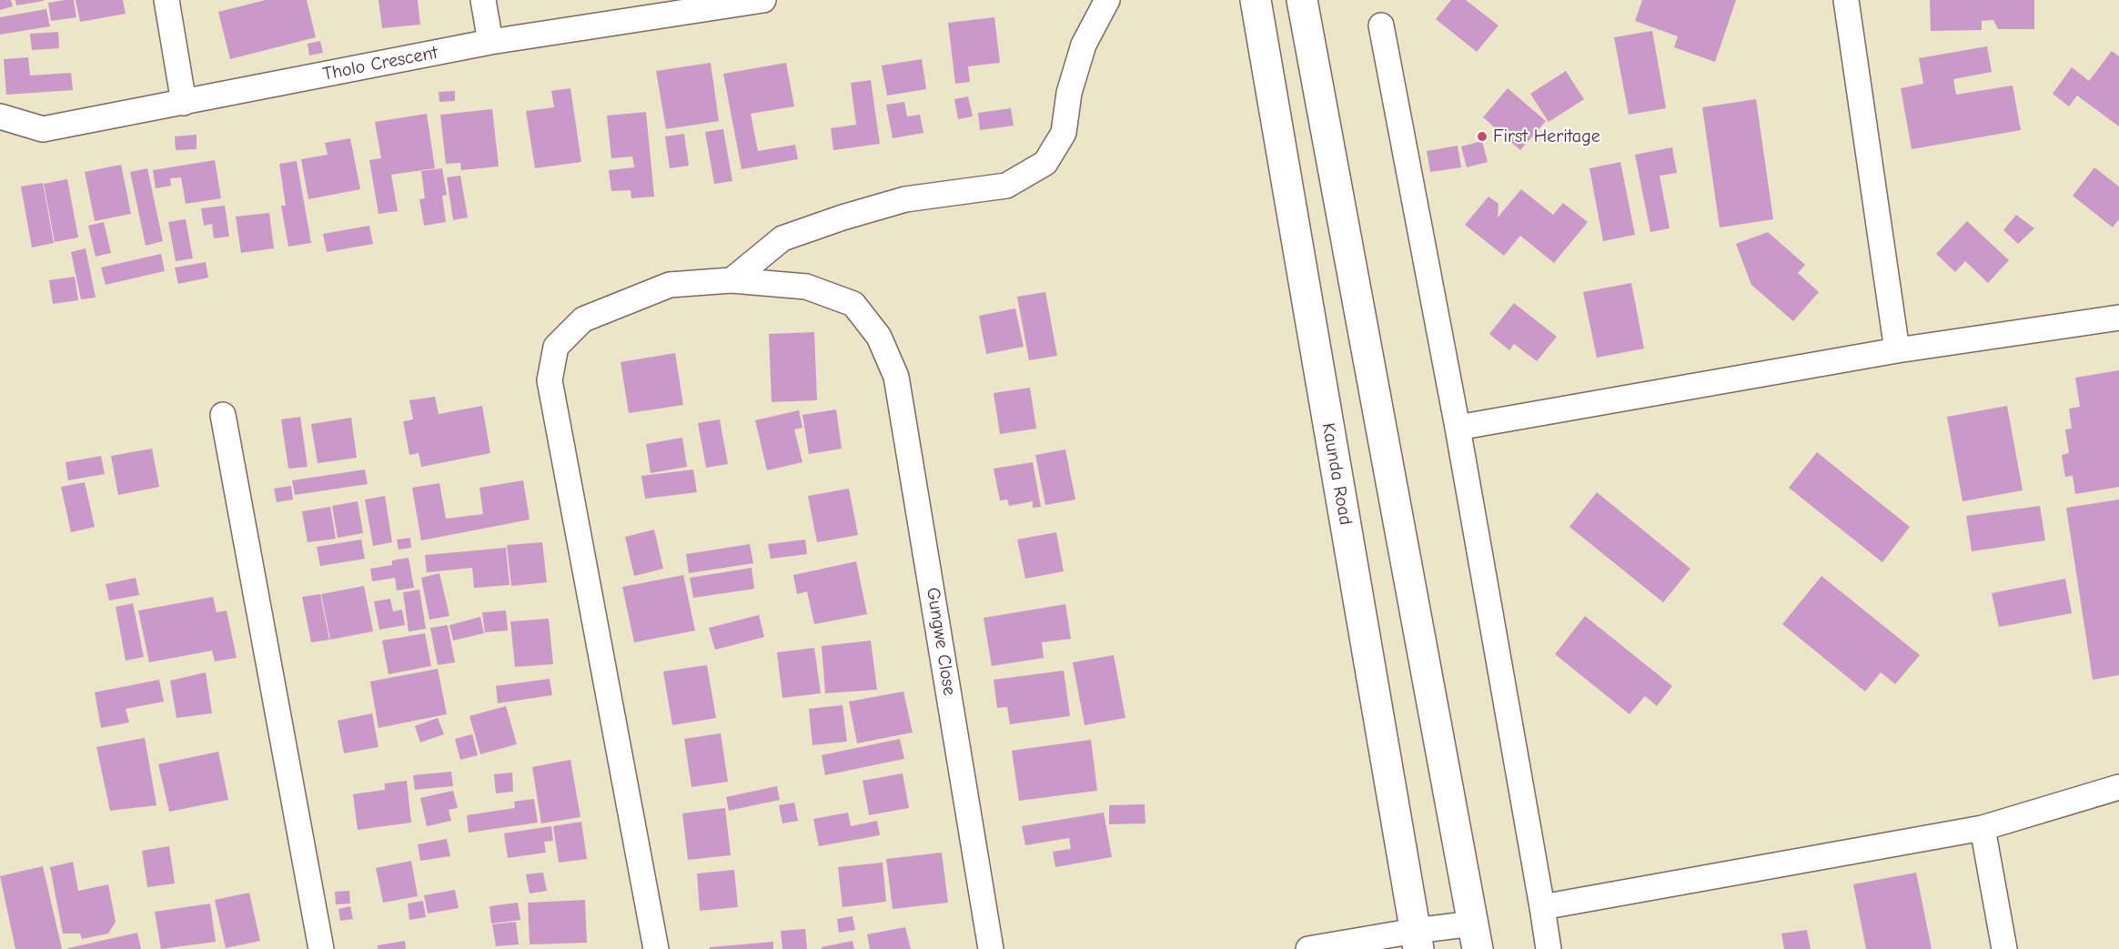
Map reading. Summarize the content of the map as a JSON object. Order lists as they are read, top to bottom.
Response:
{
  "streets": {
    "main road": ["Kaunda Road"],
    "street": ["Tholo Crescent", "Gungwe Close"]
  },
  "places": ["First Heritage"]
}
